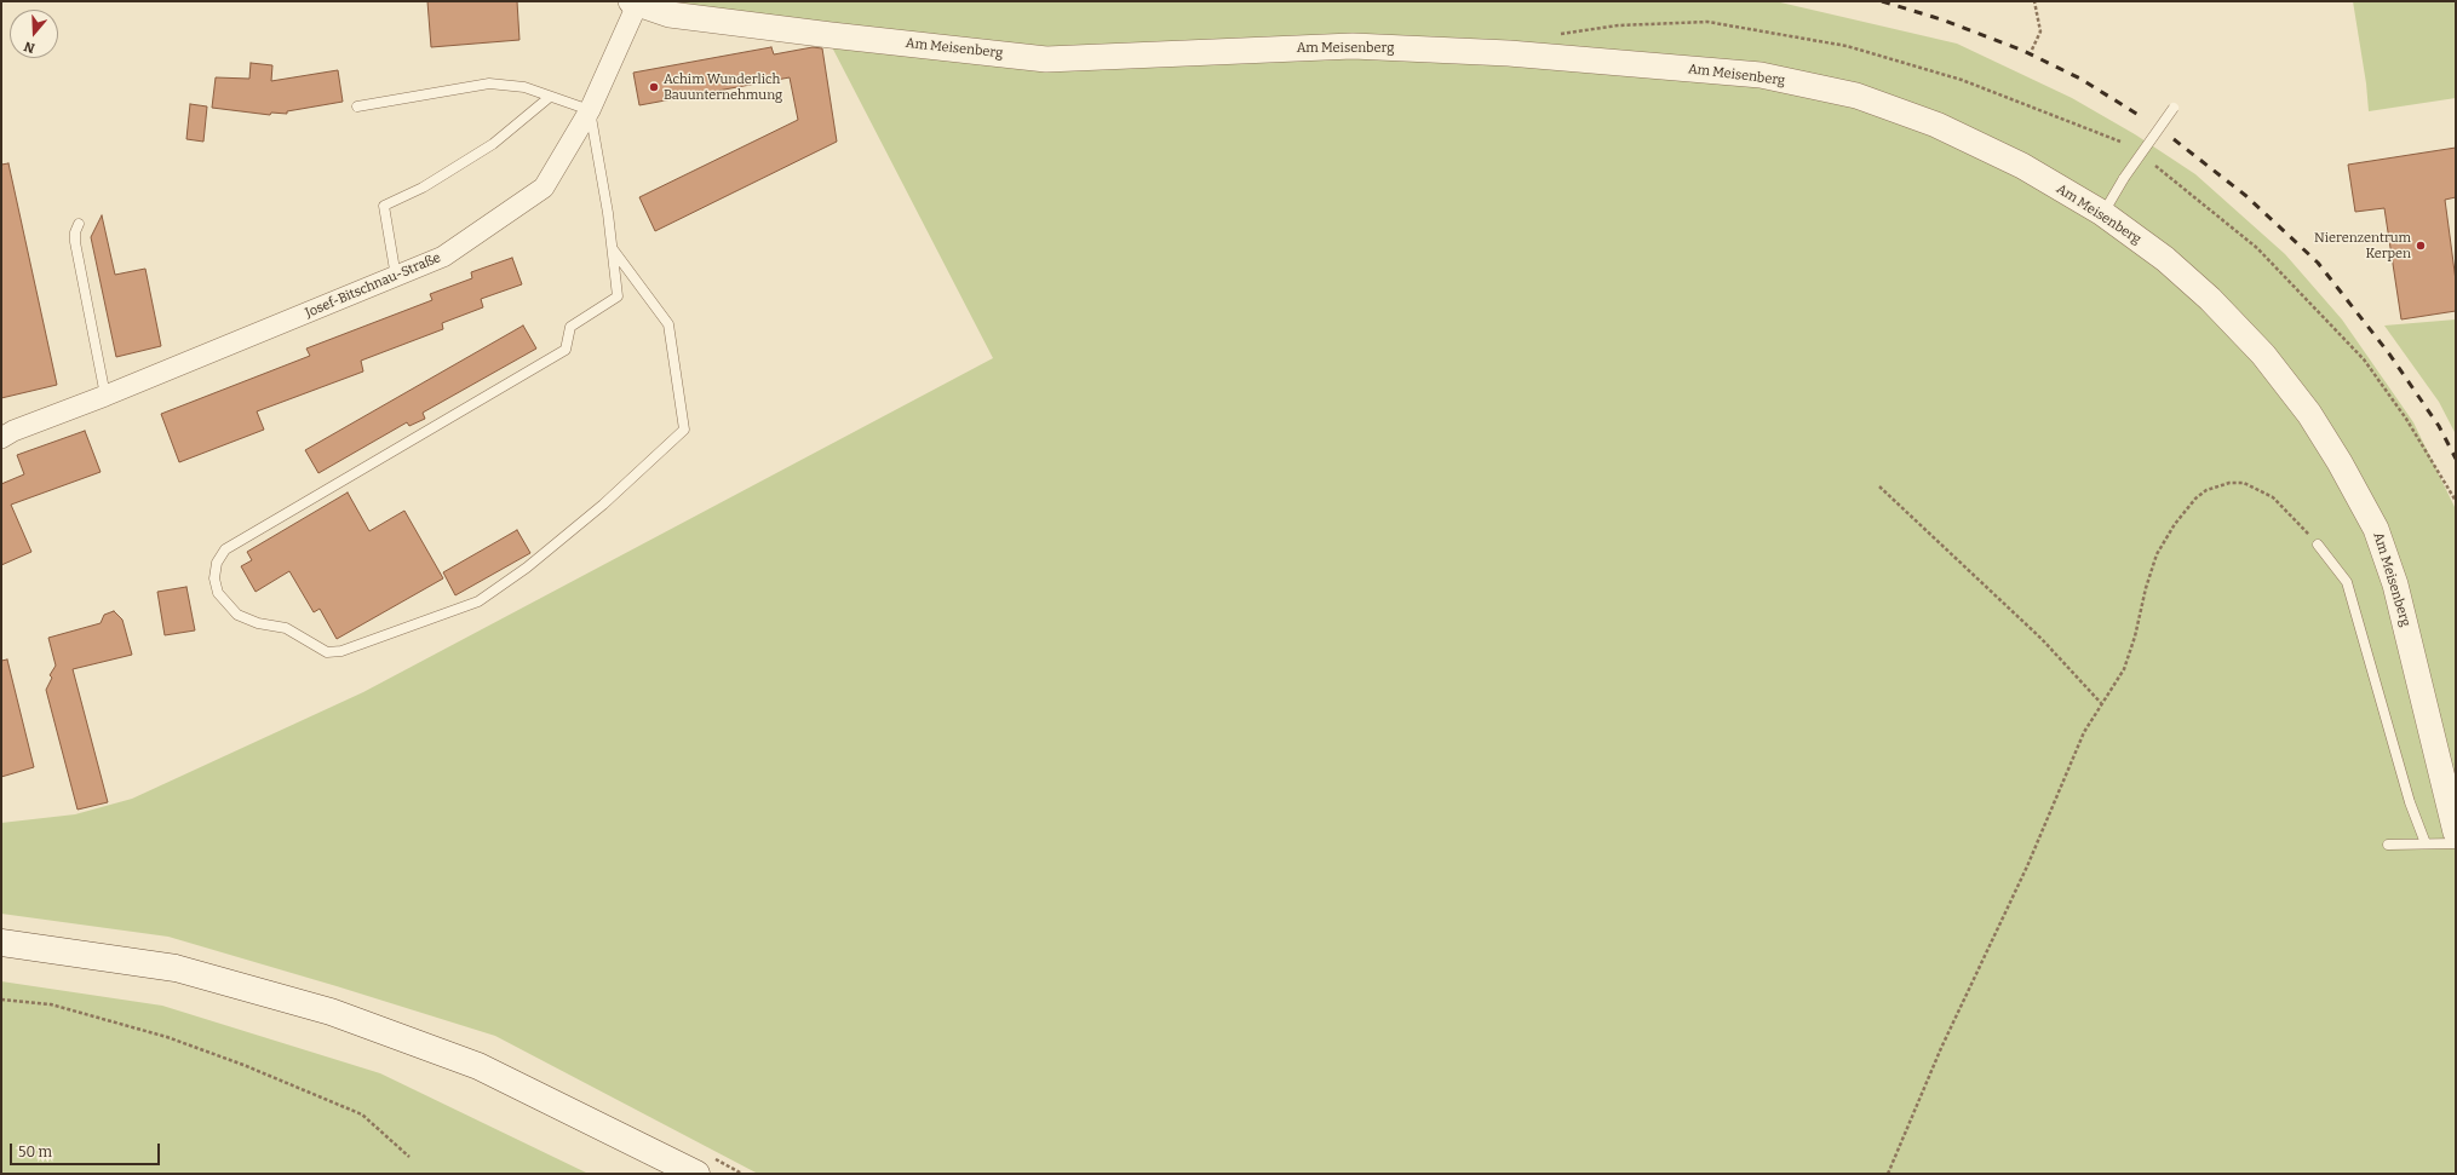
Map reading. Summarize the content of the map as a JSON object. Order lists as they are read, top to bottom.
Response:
{
  "streets": {
    "street": ["Am Meisenberg", "Josef-Bitschnau-Straße"]
  },
  "crossings": [
    ["Am Meisenberg", "Josef-Bitschnau-Straße"]
  ],
  "places": ["Achim Wunderlich Bauunternehmung", "Nierenzentrum Kerpen"],
  "scale_bar": "50 m",
  "north": "bottom"
}
